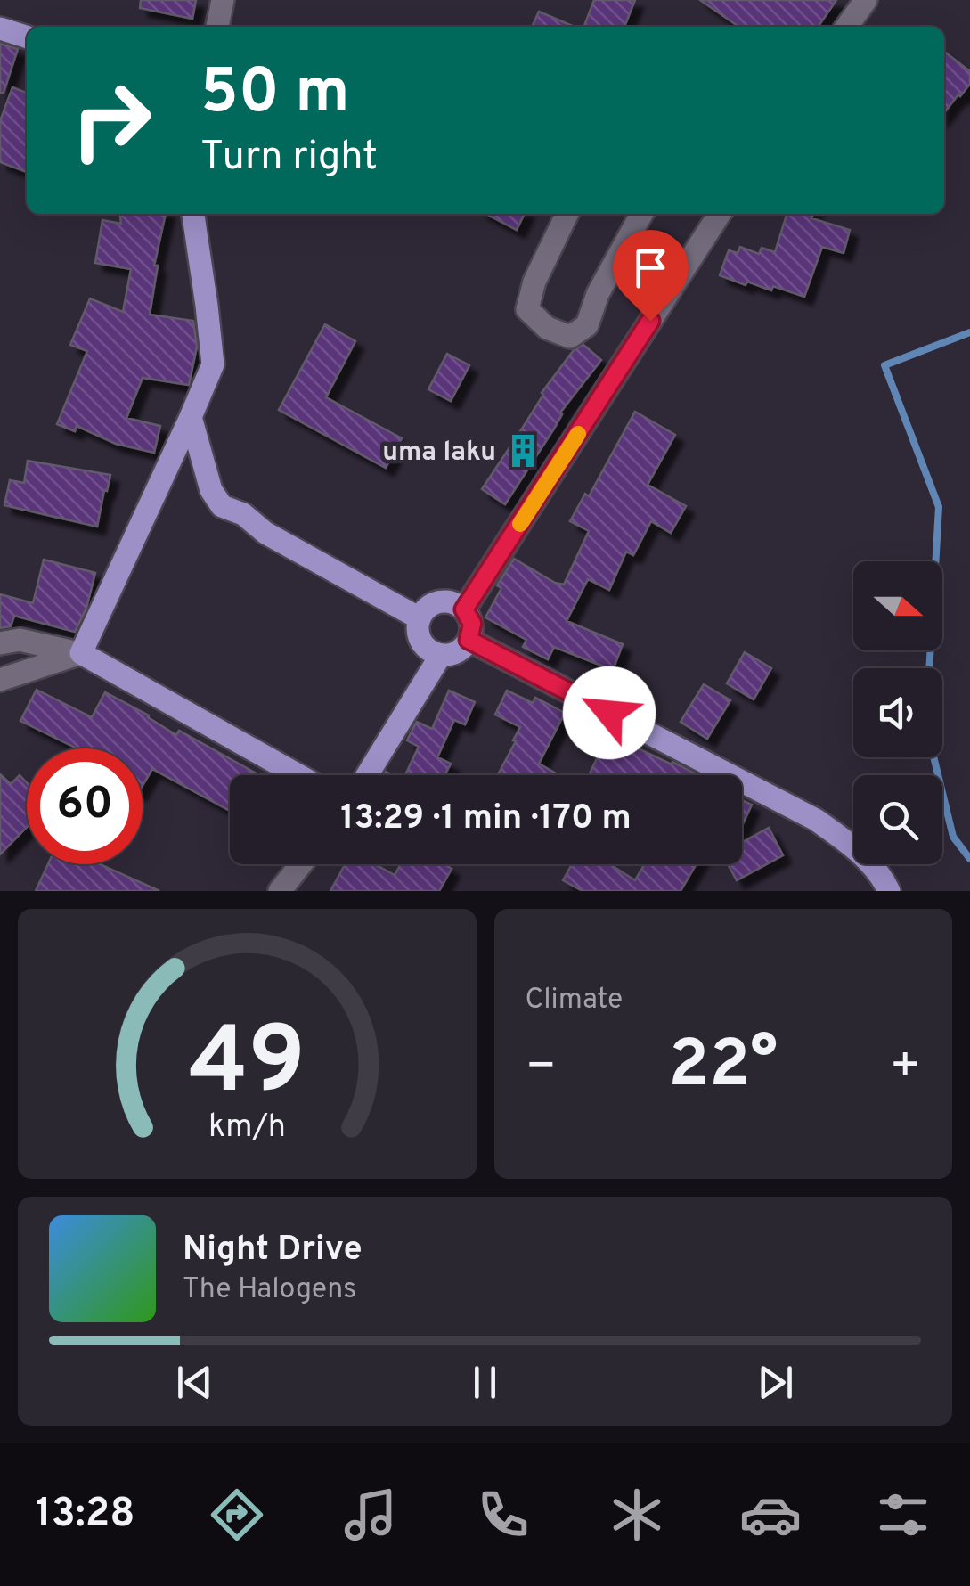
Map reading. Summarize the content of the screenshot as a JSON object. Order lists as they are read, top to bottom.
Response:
{
  "places": {
    "building": ["uma laku"]
  },
  "north": "right",
  "page": {
    "turn": ["50 m", "Turn right"],
    "limit": "60",
    "trip": "13:29 · 1 min · 170 m",
    "tile": "Climate",
    "heat": ["−", "22°", "+"],
    "song": ["Night Drive", "The Halogens"],
    "tabs": "13:28",
    "gauge": ["49", "km/h"]
  }
}
